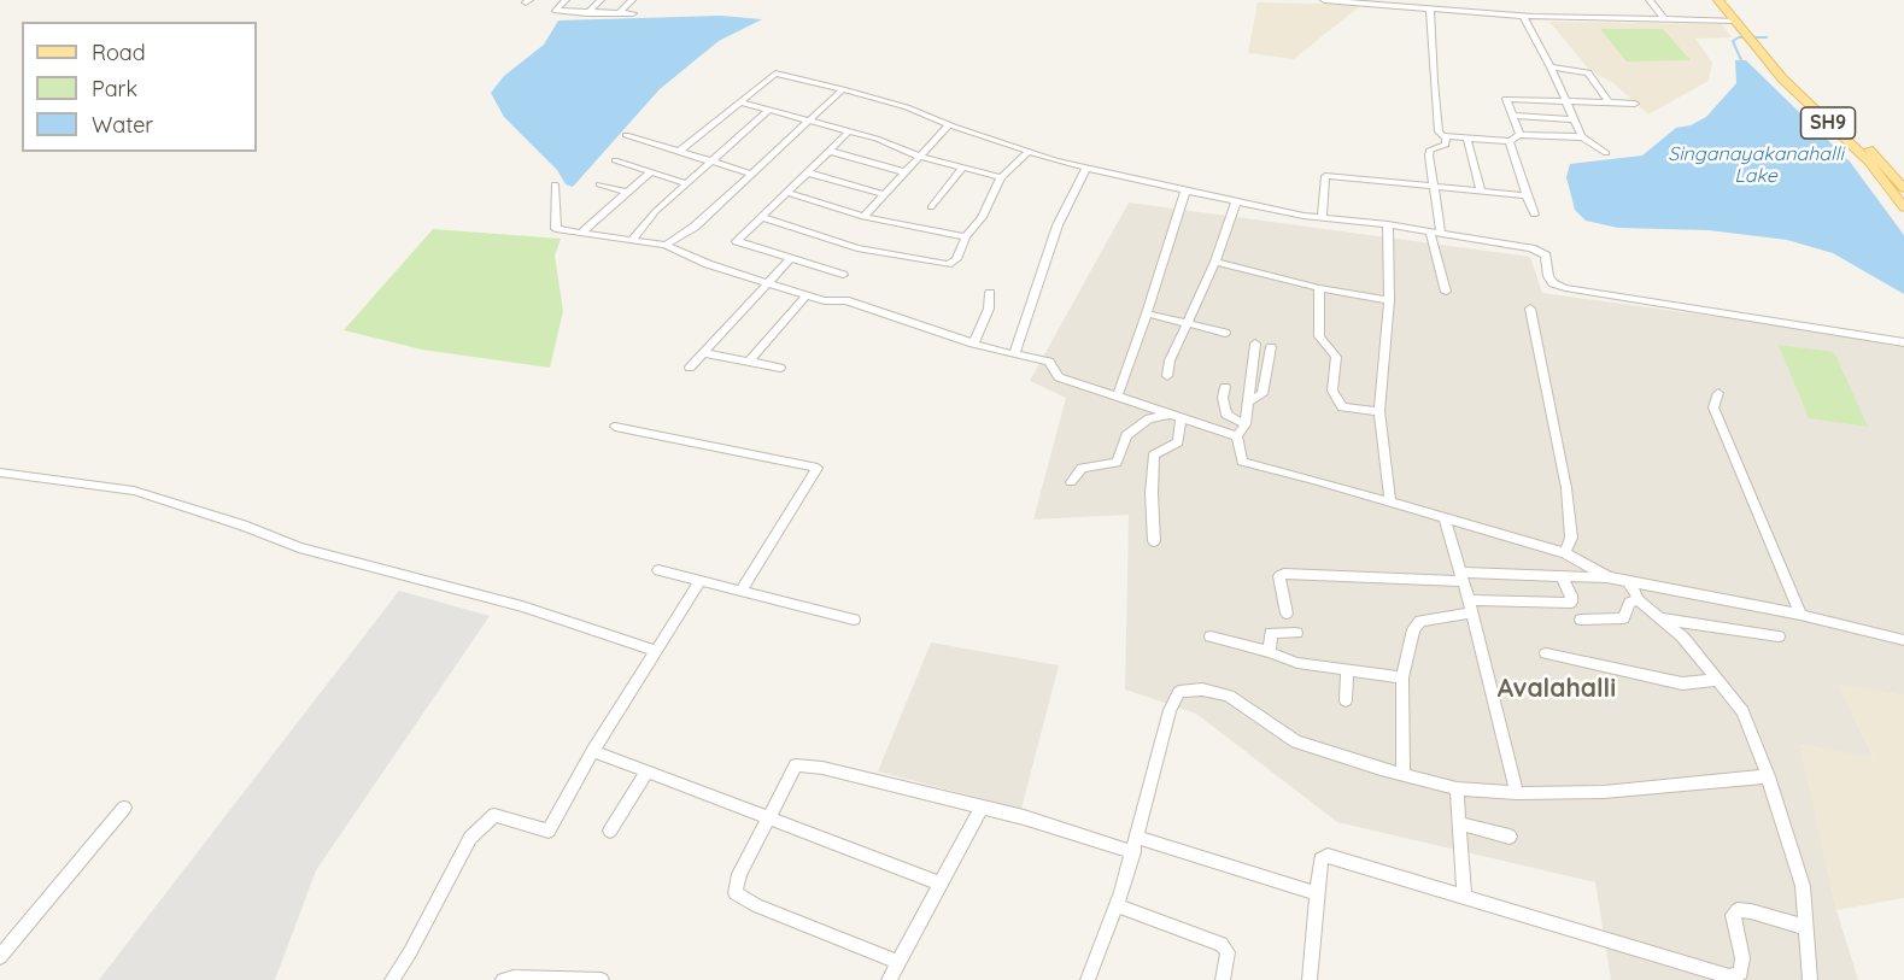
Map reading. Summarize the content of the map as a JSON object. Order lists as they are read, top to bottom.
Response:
{
  "streets": {
    "main road": ["SH9"]
  },
  "districts": ["Avalahalli"],
  "water": ["Singanayakanahalli Lake"],
  "legend": ["Road", "Park", "Water"]
}
